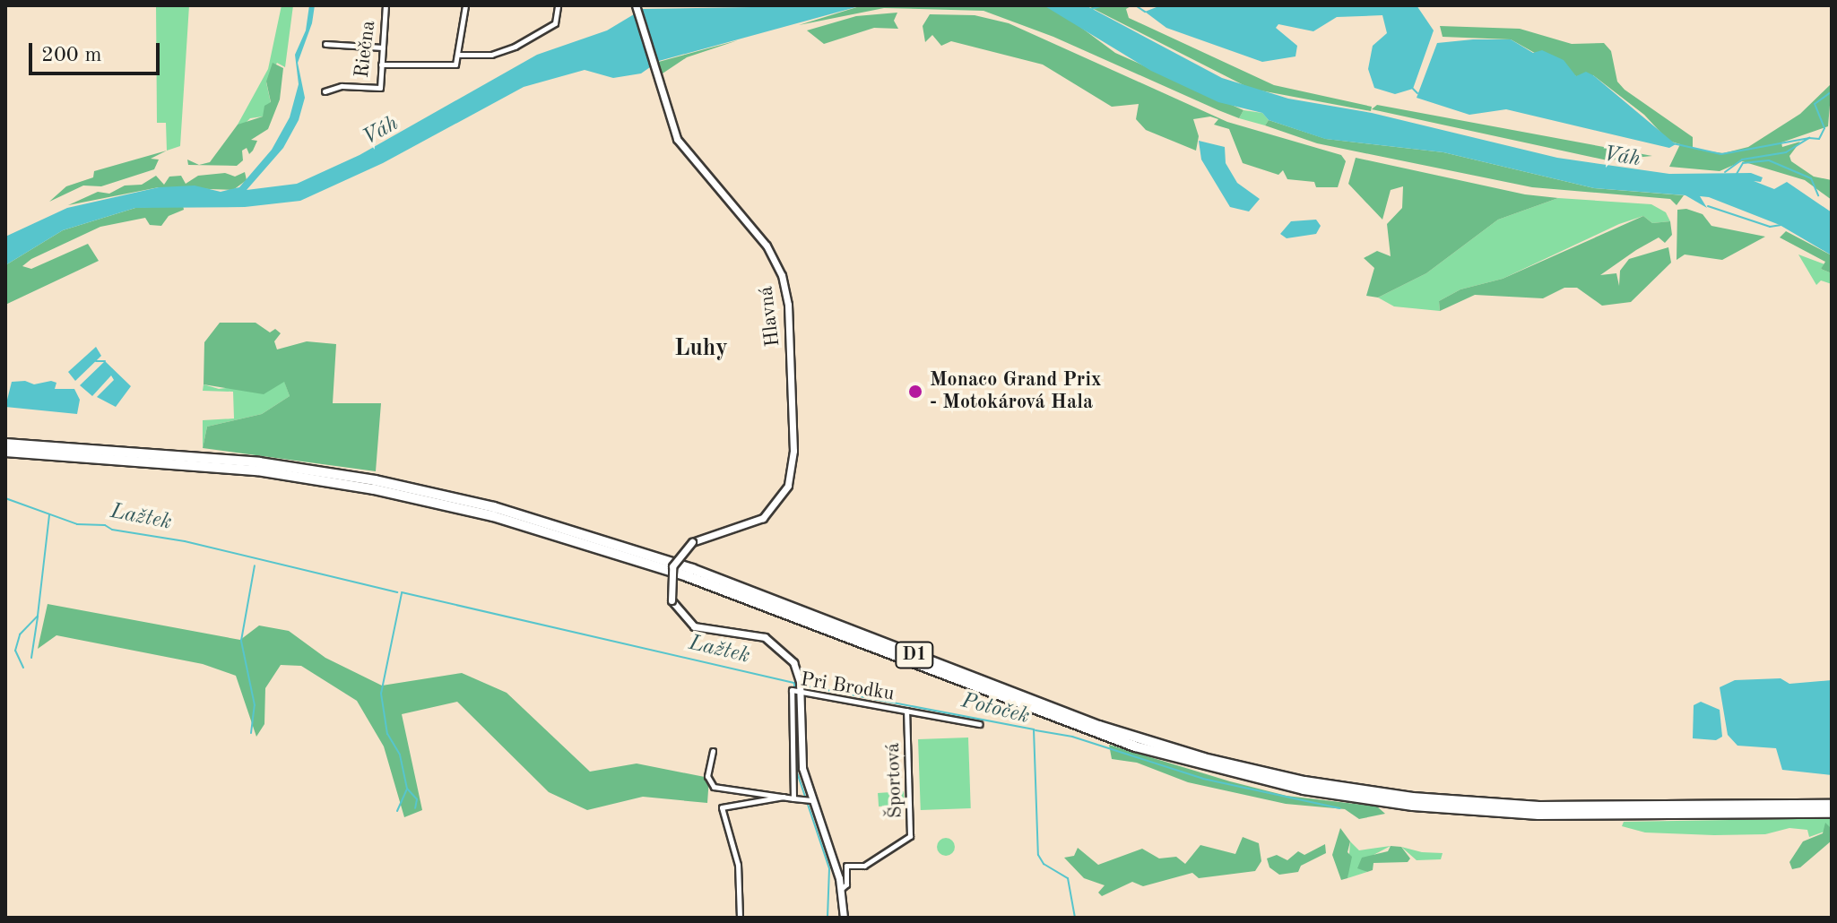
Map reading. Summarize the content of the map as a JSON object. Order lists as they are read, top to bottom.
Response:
{
  "streets": {
    "highway": ["D1"],
    "street": [
      "Riečna",
      "Hlavná",
      "Pri Brodku",
      "Športová"
    ]
  },
  "crossings": [
    ["Hlavná", "Pri Brodku"],
    ["Pri Brodku", "Športová"]
  ],
  "districts": ["Luhy"],
  "water": ["Váh", "Lažtek", "Potoček"],
  "places": ["Monaco Grand Prix - Motokárová Hala"],
  "scale_bar": "200 m"
}
